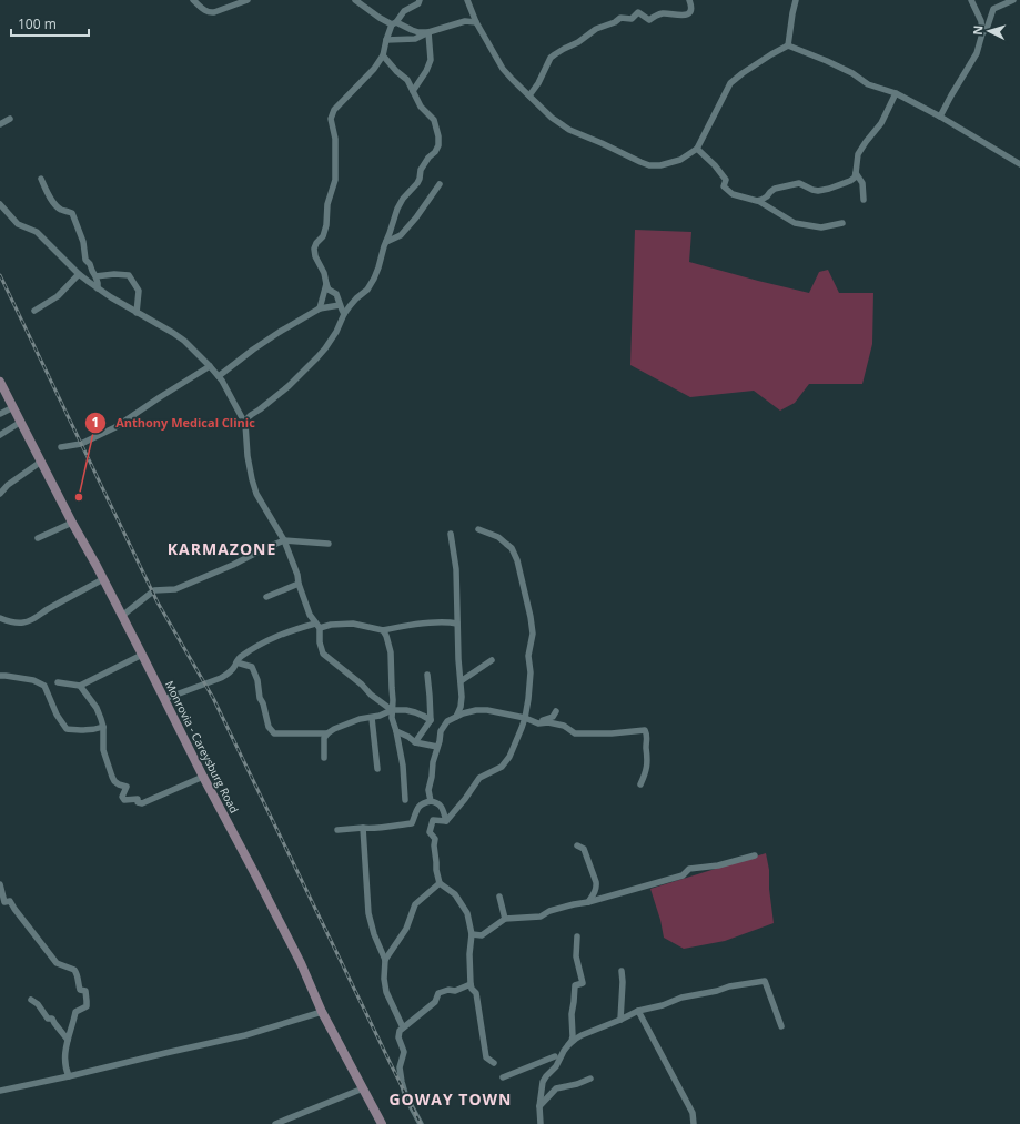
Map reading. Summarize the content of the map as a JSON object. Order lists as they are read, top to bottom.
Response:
{
  "streets": {
    "main road": ["Monrovia - Careysburg Road"]
  },
  "districts": ["KARMAZONE", "GOWAY TOWN"],
  "places": ["Anthony Medical Clinic"],
  "scale_bar": "100 m",
  "north": "left"
}
